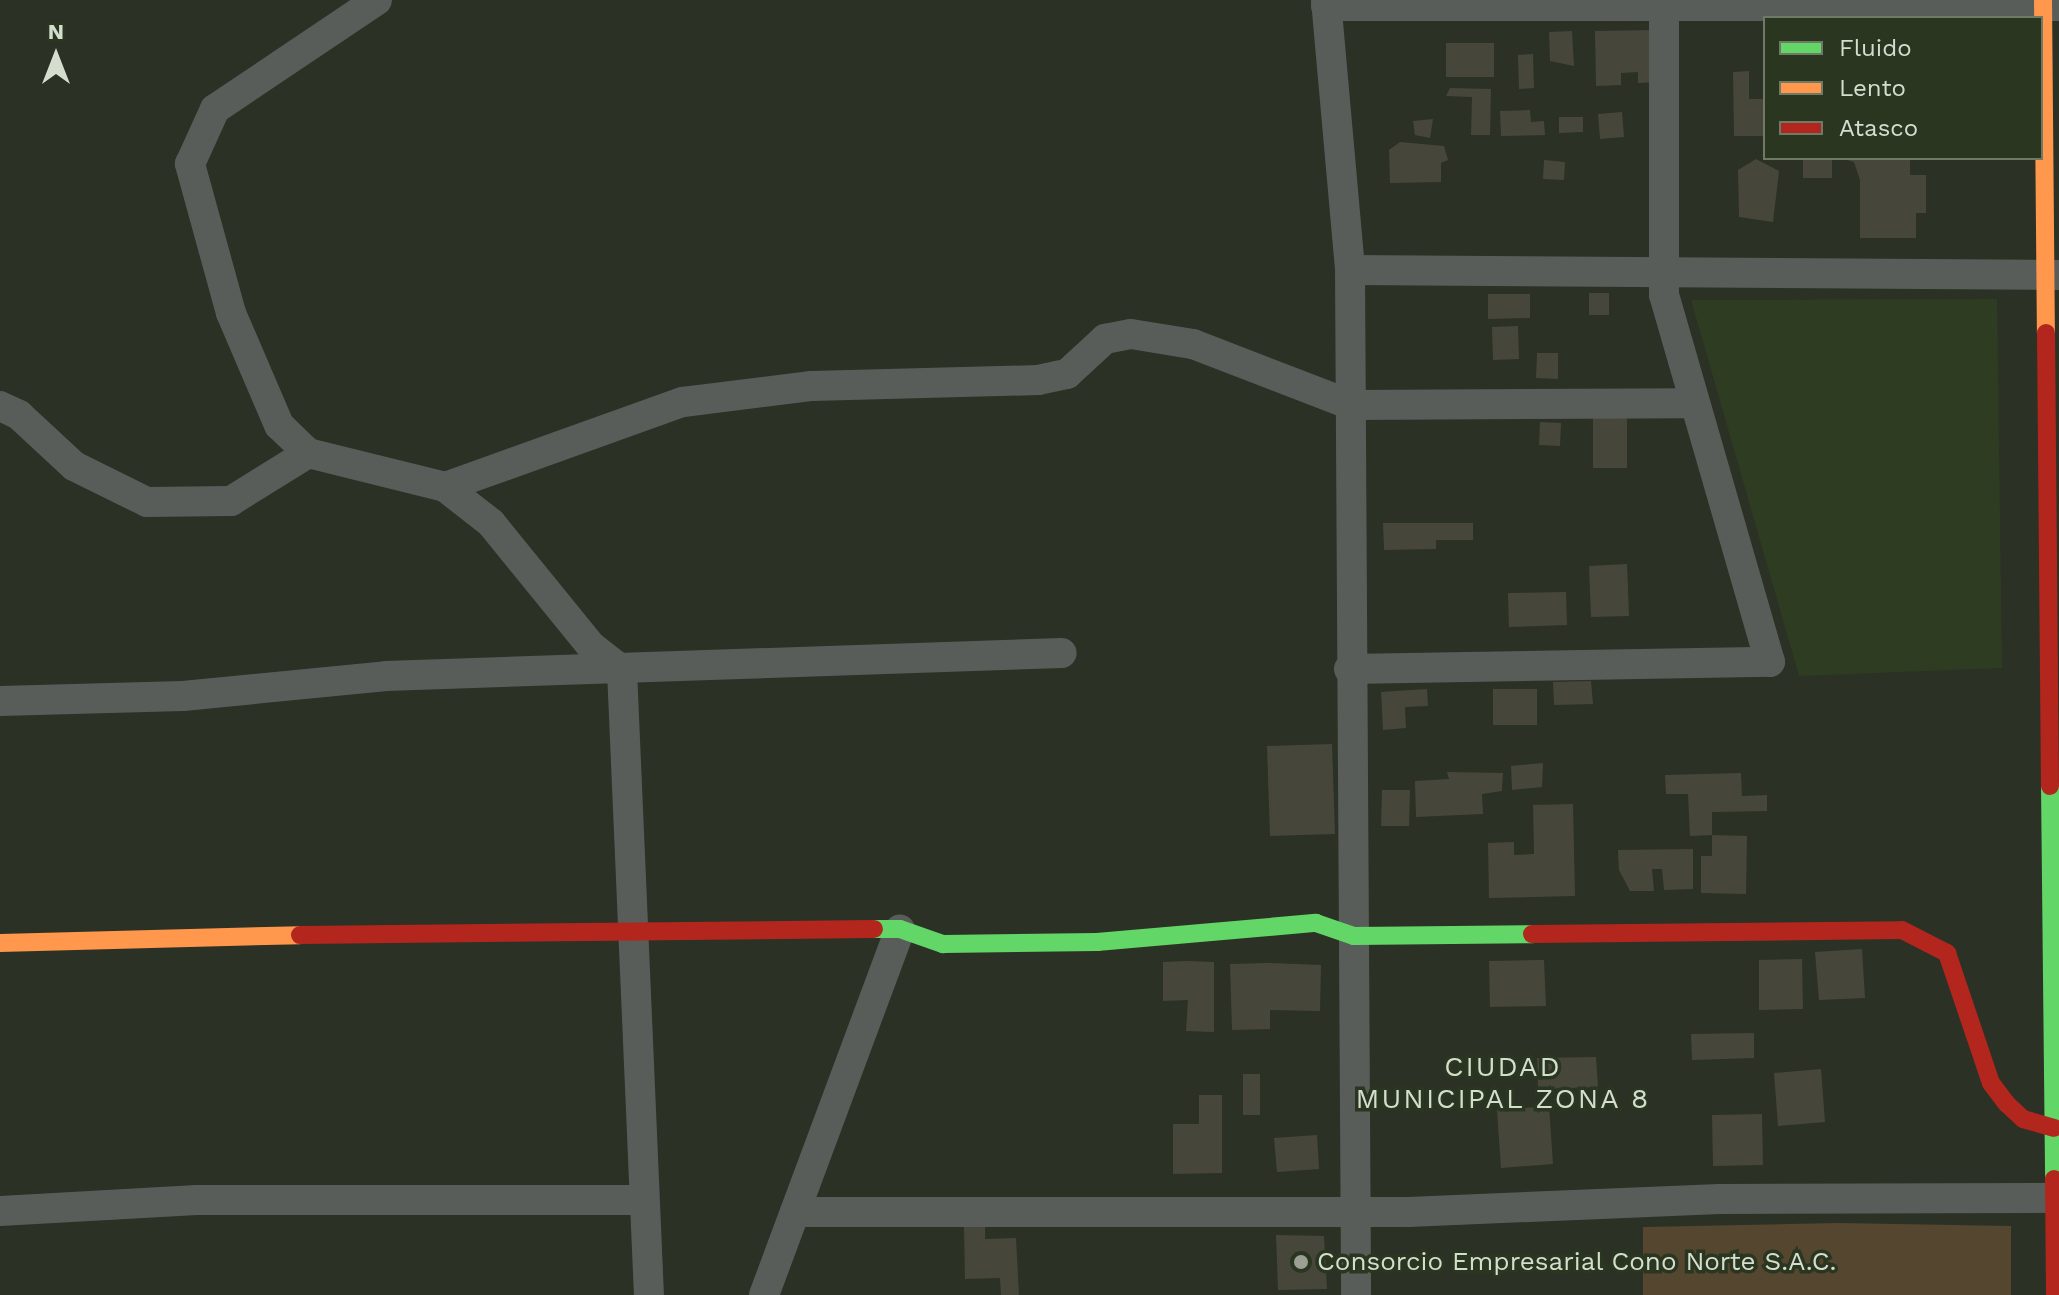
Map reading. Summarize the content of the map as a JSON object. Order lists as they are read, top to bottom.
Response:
{
  "districts": ["CIUDAD MUNICIPAL ZONA 8"],
  "places": ["Consorcio Empresarial Cono Norte S.A.C."],
  "legend": ["Fluido", "Lento", "Atasco"],
  "north": "top"
}
